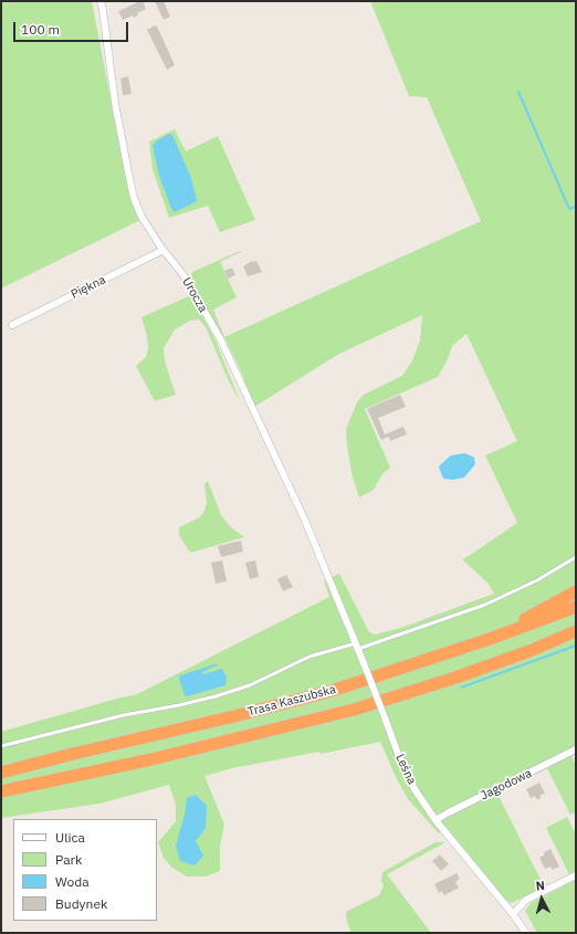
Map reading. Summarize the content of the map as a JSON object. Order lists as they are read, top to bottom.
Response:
{
  "streets": {
    "highway": ["Trasa Kaszubska"],
    "street": [
      "Piękna",
      "Urocza",
      "Leśna",
      "Jagodowa"
    ]
  },
  "crossings": [
    ["Piękna", "Urocza"],
    ["Urocza", "Leśna"],
    ["Leśna", "Jagodowa"]
  ],
  "legend": [
    "Ulica",
    "Park",
    "Woda",
    "Budynek"
  ],
  "scale_bar": "100 m",
  "north": "top"
}
